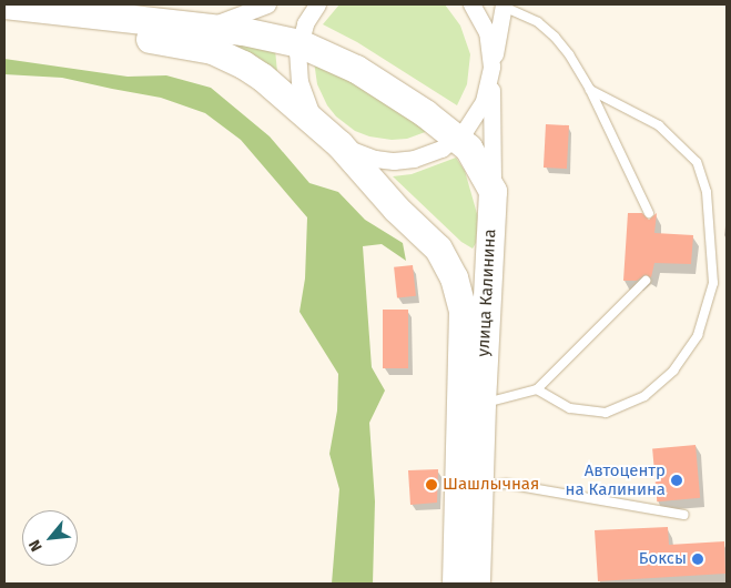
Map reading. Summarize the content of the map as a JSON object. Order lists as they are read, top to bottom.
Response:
{
  "streets": {
    "highway": ["улица Калинина"]
  },
  "places": ["Автоцентр на Калинина", "Шашлычная", "Боксы"],
  "north": "bottom left"
}
